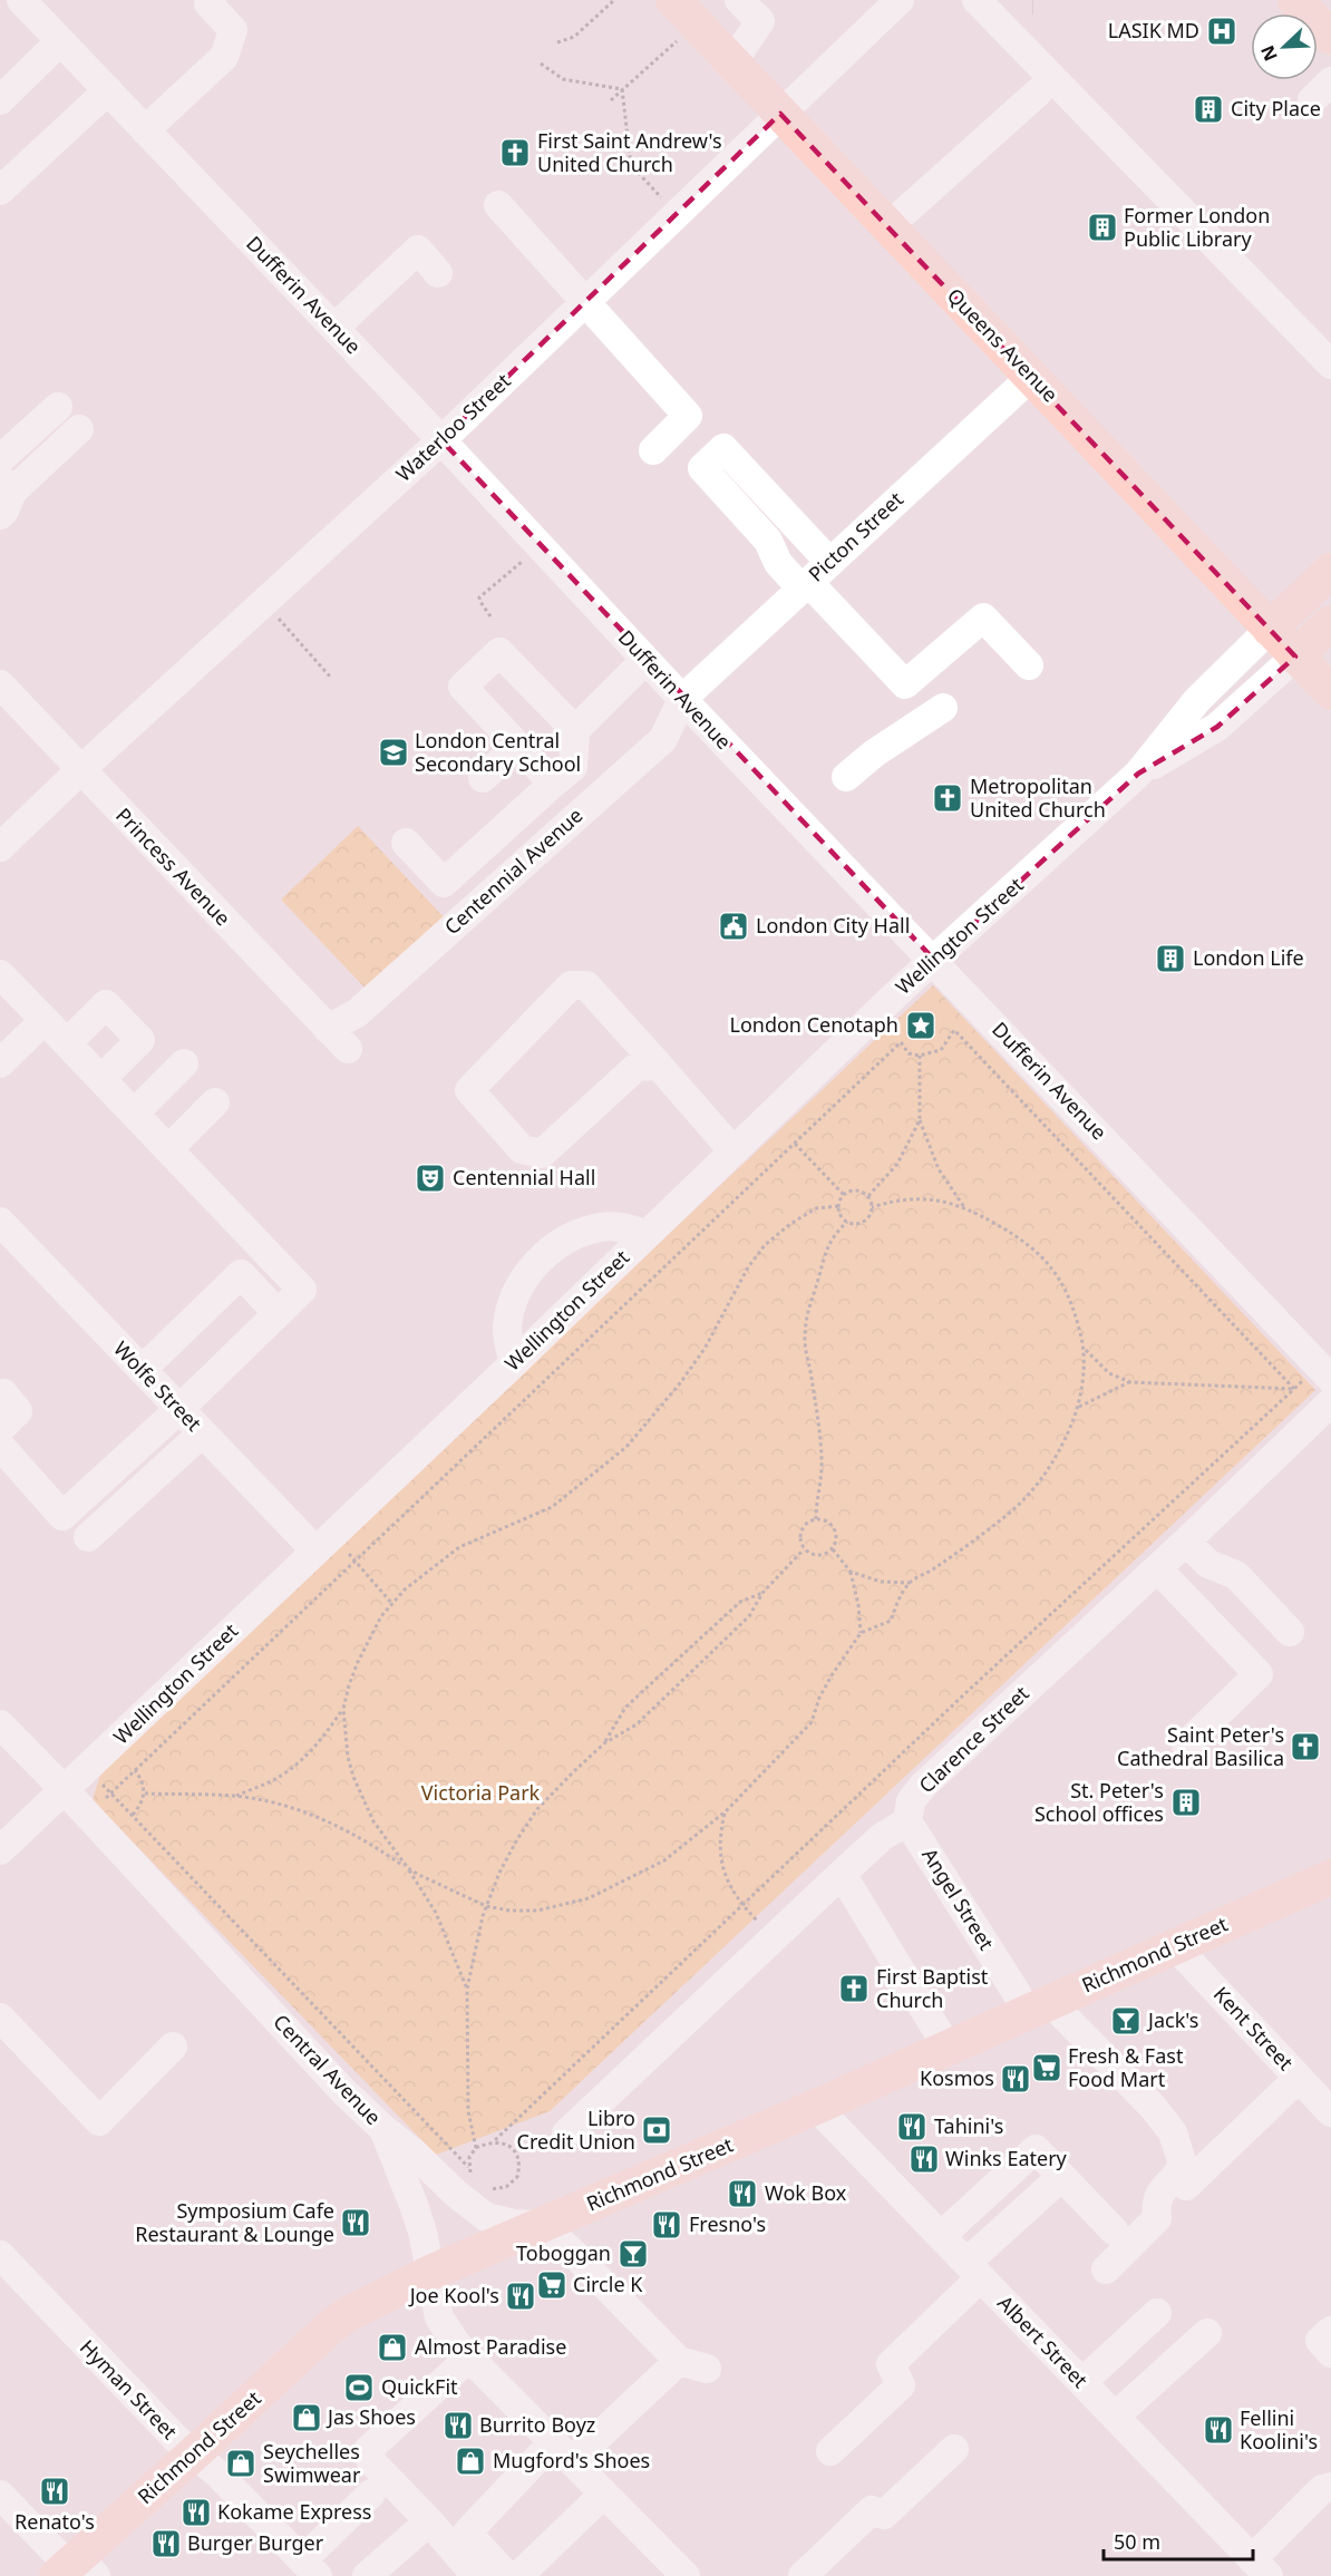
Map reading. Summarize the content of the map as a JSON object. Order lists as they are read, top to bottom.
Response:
{
  "streets": {
    "main road": ["Queens Avenue", "Wellington Street", "Richmond Street"],
    "street": [
      "Dufferin Avenue",
      "Waterloo Street",
      "Picton Street",
      "Princess Avenue",
      "Centennial Avenue",
      "Wolfe Street",
      "Clarence Street",
      "Angel Street",
      "Kent Street",
      "Central Avenue",
      "Albert Street",
      "Hyman Street"
    ]
  },
  "crossings": [
    ["Dufferin Avenue", "Waterloo Street"],
    ["Dufferin Avenue", "Picton Street"],
    ["Dufferin Avenue", "Centennial Avenue"],
    ["Dufferin Avenue", "Wellington Street"],
    ["Queens Avenue", "Waterloo Street"],
    ["Queens Avenue", "Picton Street"],
    ["Queens Avenue", "Wellington Street"],
    ["Waterloo Street", "Princess Avenue"],
    ["Picton Street", "Centennial Avenue"],
    ["Princess Avenue", "Centennial Avenue"],
    ["Wellington Street", "Wolfe Street"],
    ["Wellington Street", "Central Avenue"],
    ["Clarence Street", "Angel Street"],
    ["Angel Street", "Richmond Street"],
    ["Richmond Street", "Kent Street"],
    ["Richmond Street", "Central Avenue"],
    ["Richmond Street", "Albert Street"],
    ["Richmond Street", "Hyman Street"]
  ],
  "parks": ["Victoria Park"],
  "places": {
    "hospital": ["LASIK MD"],
    "building": [
      "City Place",
      "Former London Public Library",
      "London Life",
      "St. Peter's School offices"
    ],
    "church": [
      "First Saint Andrew's United Church",
      "Metropolitan United Church",
      "Saint Peter's Cathedral Basilica",
      "First Baptist Church"
    ],
    "school or university": ["London Central Secondary School"],
    "public building": ["London City Hall"],
    "place": ["London Cenotaph"],
    "theatre": ["Centennial Hall"],
    "bar": ["Jack's", "Toboggan"],
    "supermarket": ["Fresh & Fast Food Mart", "Circle K"],
    "restaurant": [
      "Kosmos",
      "Tahini's",
      "Winks Eatery",
      "Wok Box",
      "Symposium Cafe Restaurant & Lounge",
      "Fresno's",
      "Joe Kool's",
      "Burrito Boyz",
      "Fellini Koolini's",
      "Renato's",
      "Kokame Express",
      "Burger Burger"
    ],
    "bank": ["Libro Credit Union"],
    "shop": [
      "Almost Paradise",
      "Jas Shoes",
      "Mugford's Shoes",
      "Seychelles Swimwear"
    ],
    "sports": ["QuickFit"]
  },
  "scale_bar": "50 m",
  "north": "bottom left"
}
